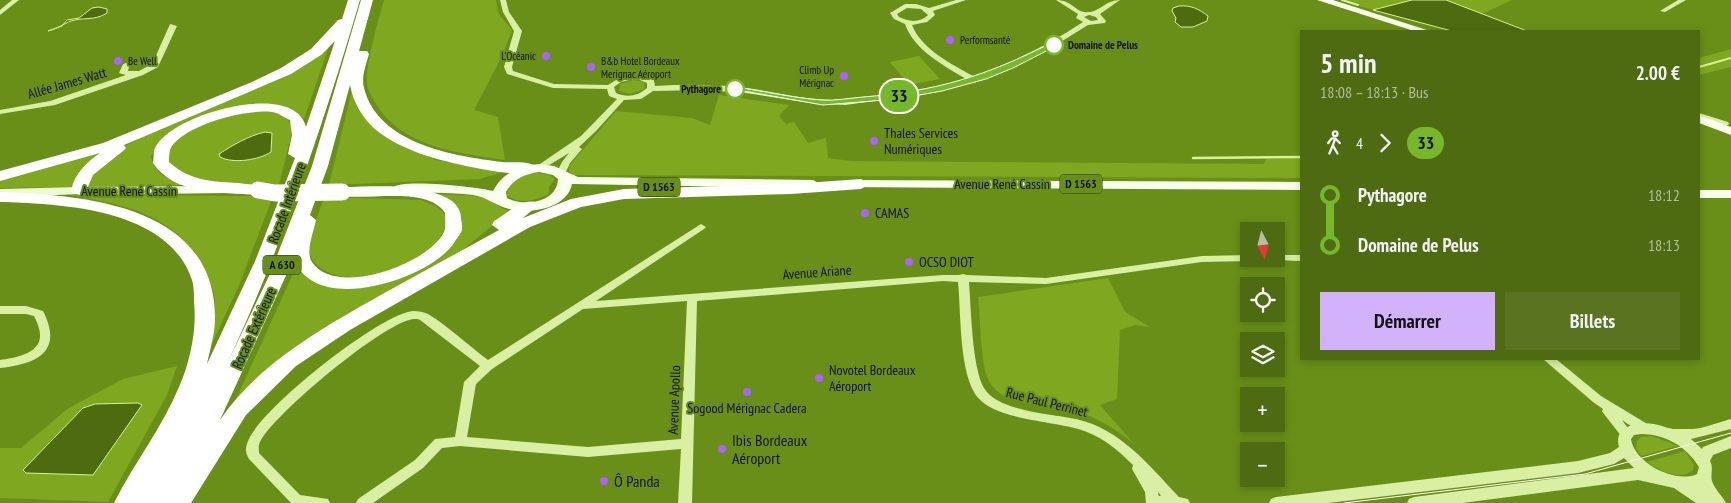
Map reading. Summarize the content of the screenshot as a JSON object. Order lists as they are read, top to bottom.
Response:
{
  "streets": {
    "highway": ["Rocade Intérieure", "A 630", "Rocade Extérieure"],
    "main road": ["Avenue René Cassin", "D 1563"],
    "street": [
      "Allée James Watt",
      "Avenue Ariane",
      "Avenue Apollo",
      "Rue Paul Perrinet"
    ]
  },
  "crossings": [
    ["Rocade Intérieure", "Rocade Extérieure"],
    ["Avenue Ariane", "Avenue Apollo"],
    ["Avenue Ariane", "Rue Paul Perrinet"]
  ],
  "places": [
    "Performsanté",
    "Domaine de Pelus",
    "L’Océanic",
    "Be Well",
    "B&b Hotel Bordeaux Merignac Aéroport",
    "Climb Up Mérignac",
    "Pythagore",
    "Thales Services Numériques",
    "CAMAS",
    "OCSO DIOT",
    "Novotel Bordeaux Aéroport",
    "Sogood Mérignac Cadera",
    "Ibis Bordeaux Aéroport",
    "Ô Panda"
  ],
  "lines": ["bus line 33"],
  "north": "bottom",
  "page": {
    "on_map": "33",
    "heading": ["5 min", "18:08 – 18:13 · Bus", "2.00 €"],
    "legs": ["4", "33"],
    "list": [
      {
        "name": "Pythagore",
        "value": "18:12"
      },
      {
        "name": "Domaine de Pelus",
        "value": "18:13"
      }
    ],
    "map_buttons": ["+", "−"],
    "buttons": ["Démarrer", "Billets"]
  }
}
